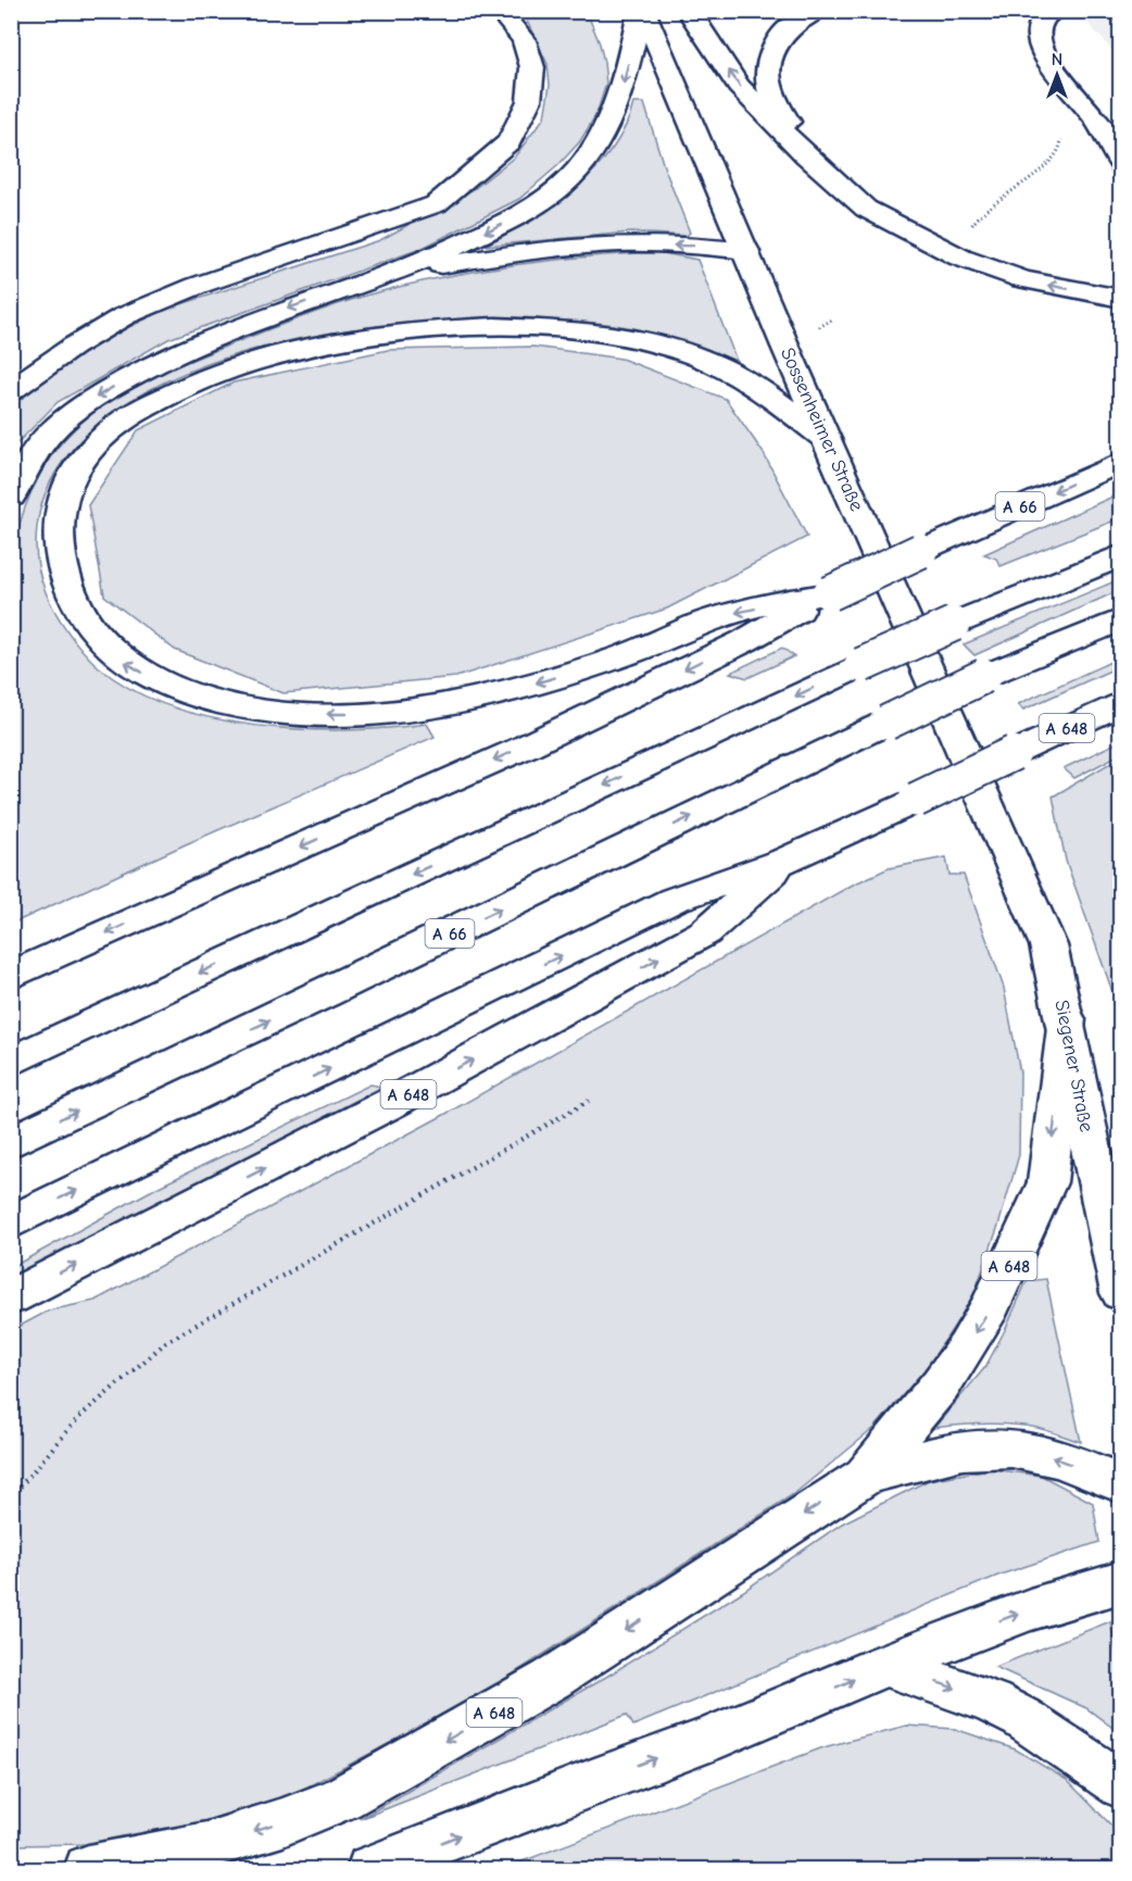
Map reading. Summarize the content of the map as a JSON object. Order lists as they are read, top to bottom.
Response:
{
  "streets": {
    "main road": [
      "Sossenheimer Straße",
      "A 66",
      "A 648",
      "Siegener Straße"
    ]
  },
  "crossings": [
    ["Sossenheimer Straße", "Siegener Straße"],
    ["A 648", "Siegener Straße"]
  ],
  "north": "top"
}
